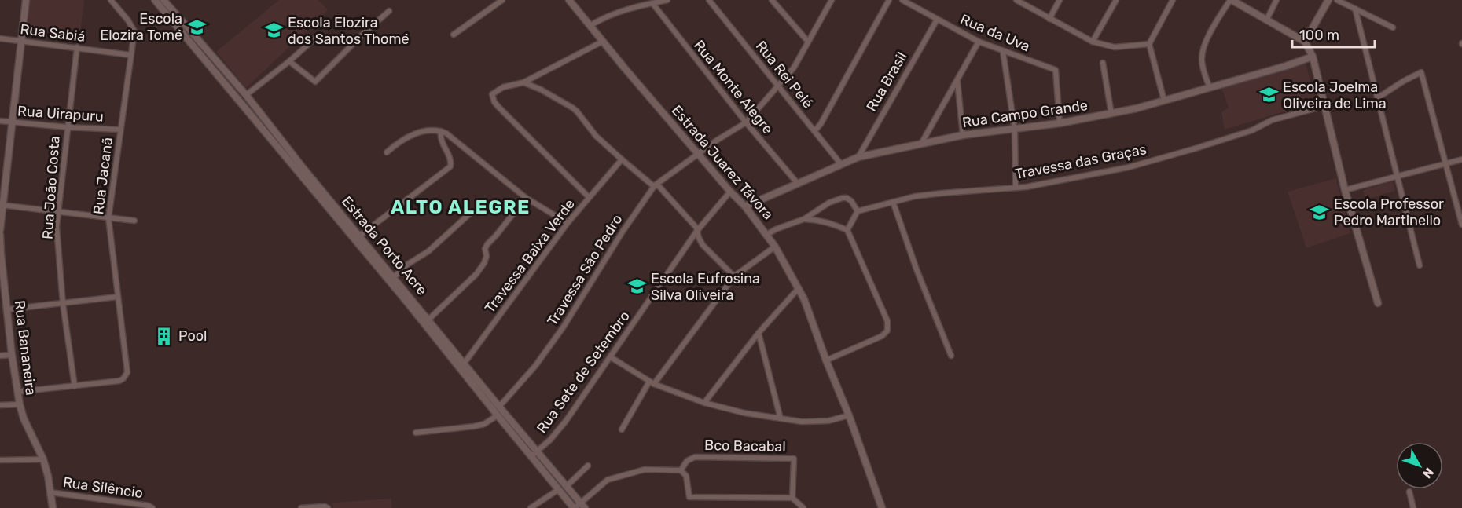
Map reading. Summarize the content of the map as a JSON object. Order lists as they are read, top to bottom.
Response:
{
  "streets": {
    "street": [
      "Rua Sabiá",
      "Rua da Uva",
      "Rua Rei Pelé",
      "Rua Brasil",
      "Rua Monte Alegre",
      "Rua Uirapuru",
      "Rua Campo Grande",
      "Travessa das Graças",
      "Estrada Juarez Távora",
      "Rua Jacanã",
      "Rua João Costa",
      "Estrada Porto Acre",
      "Travessa Baixa Verde",
      "Travessa São Pedro",
      "Rua Bananeira",
      "Rua Sete de Setembro",
      "Bco Bacabal",
      "Rua Silêncio"
    ]
  },
  "crossings": [
    ["Rua Sabiá", "Rua Jacanã"],
    ["Rua Sabiá", "Rua João Costa"],
    ["Rua da Uva", "Rua Brasil"],
    ["Rua da Uva", "Rua Campo Grande"],
    ["Rua Rei Pelé", "Rua Campo Grande"],
    ["Rua Rei Pelé", "Travessa São Pedro"],
    ["Rua Brasil", "Rua Campo Grande"],
    ["Rua Monte Alegre", "Rua Campo Grande"],
    ["Rua Monte Alegre", "Travessa São Pedro"],
    ["Rua Uirapuru", "Rua Jacanã"],
    ["Rua Uirapuru", "Rua João Costa"],
    ["Rua Campo Grande", "Estrada Juarez Távora"],
    ["Estrada Juarez Távora", "Travessa São Pedro"],
    ["Estrada Juarez Távora", "Rua Sete de Setembro"],
    ["Rua Jacanã", "Rua João Costa"],
    ["Estrada Porto Acre", "Travessa Baixa Verde"],
    ["Estrada Porto Acre", "Travessa São Pedro"],
    ["Estrada Porto Acre", "Rua Sete de Setembro"],
    ["Rua Bananeira", "Rua Silêncio"]
  ],
  "districts": ["ALTO ALEGRE"],
  "places": {
    "school or university": [
      "Escola Elozira Tomé",
      "Escola Elozira dos Santos Thomé",
      "Escola Joelma Oliveira de Lima",
      "Escola Professor Pedro Martinello",
      "Escola Eufrosina Silva Oliveira"
    ],
    "building": ["Pool"]
  },
  "scale_bar": "100 m",
  "north": "bottom right"
}
